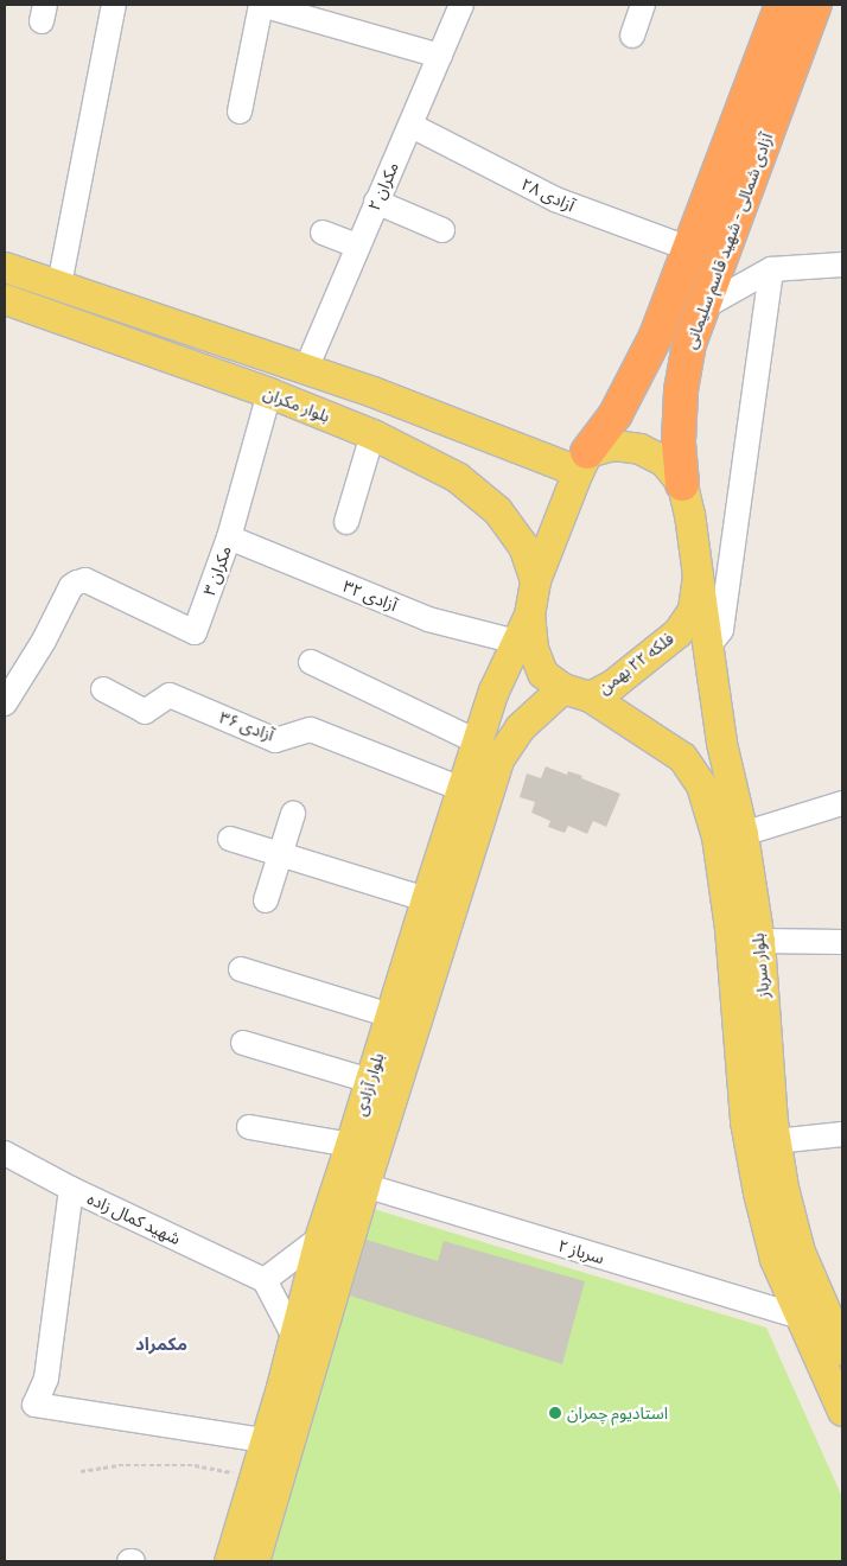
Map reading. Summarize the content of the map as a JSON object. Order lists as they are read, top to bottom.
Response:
{
  "streets": {
    "highway": ["آزادی شمالی - شهید قاسم سلیمانی"],
    "main road": [
      "بلوار مکران",
      "فلکه ۲۲ بهمن",
      "بلوار سرباز",
      "بلوار آزادی"
    ],
    "street": [
      "مکران ۲",
      "آزادی ۲۸",
      "مکران ۳",
      "آزادی ۳۲",
      "آزادی ۳۶",
      "شهید کمال زاده",
      "سرباز ۲"
    ]
  },
  "crossings": [
    ["مکران ۲", "آزادی ۲۸"],
    ["آزادی ۲۸", "آزادی شمالی - شهید قاسم سلیمانی"],
    ["آزادی شمالی - شهید قاسم سلیمانی", "بلوار مکران"],
    ["آزادی شمالی - شهید قاسم سلیمانی", "فلکه ۲۲ بهمن"],
    ["آزادی شمالی - شهید قاسم سلیمانی", "بلوار سرباز"],
    ["آزادی شمالی - شهید قاسم سلیمانی", "بلوار آزادی"],
    ["بلوار مکران", "مکران ۳"],
    ["بلوار مکران", "فلکه ۲۲ بهمن"],
    ["بلوار مکران", "بلوار سرباز"],
    ["بلوار مکران", "بلوار آزادی"],
    ["مکران ۳", "آزادی ۳۲"],
    ["آزادی ۳۲", "بلوار آزادی"],
    ["فلکه ۲۲ بهمن", "بلوار سرباز"],
    ["فلکه ۲۲ بهمن", "بلوار آزادی"],
    ["آزادی ۳۶", "بلوار آزادی"],
    ["بلوار سرباز", "بلوار آزادی"],
    ["بلوار سرباز", "سرباز ۲"],
    ["بلوار آزادی", "سرباز ۲"]
  ],
  "districts": ["مکمراد"],
  "places": ["استادیوم چمران"]
}
